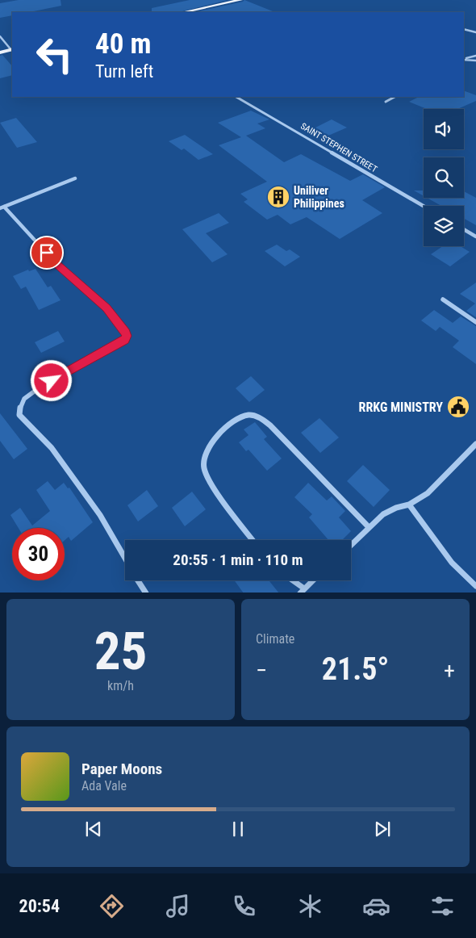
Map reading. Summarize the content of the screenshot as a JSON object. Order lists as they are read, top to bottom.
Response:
{
  "streets": {
    "street": ["SAINT STEPHEN STREET"]
  },
  "places": {
    "building": ["Uniliver Philippines"],
    "public building": ["RRKG MINISTRY"]
  },
  "page": {
    "turn": ["40 m", "Turn left"],
    "limit": "30",
    "trip": "20:55 · 1 min · 110 m",
    "tile": [
      ["25", "km/h"],
      "Climate"
    ],
    "heat": ["−", "21.5°", "+"],
    "song": ["Paper Moons", "Ada Vale"],
    "tabs": "20:54"
  }
}
